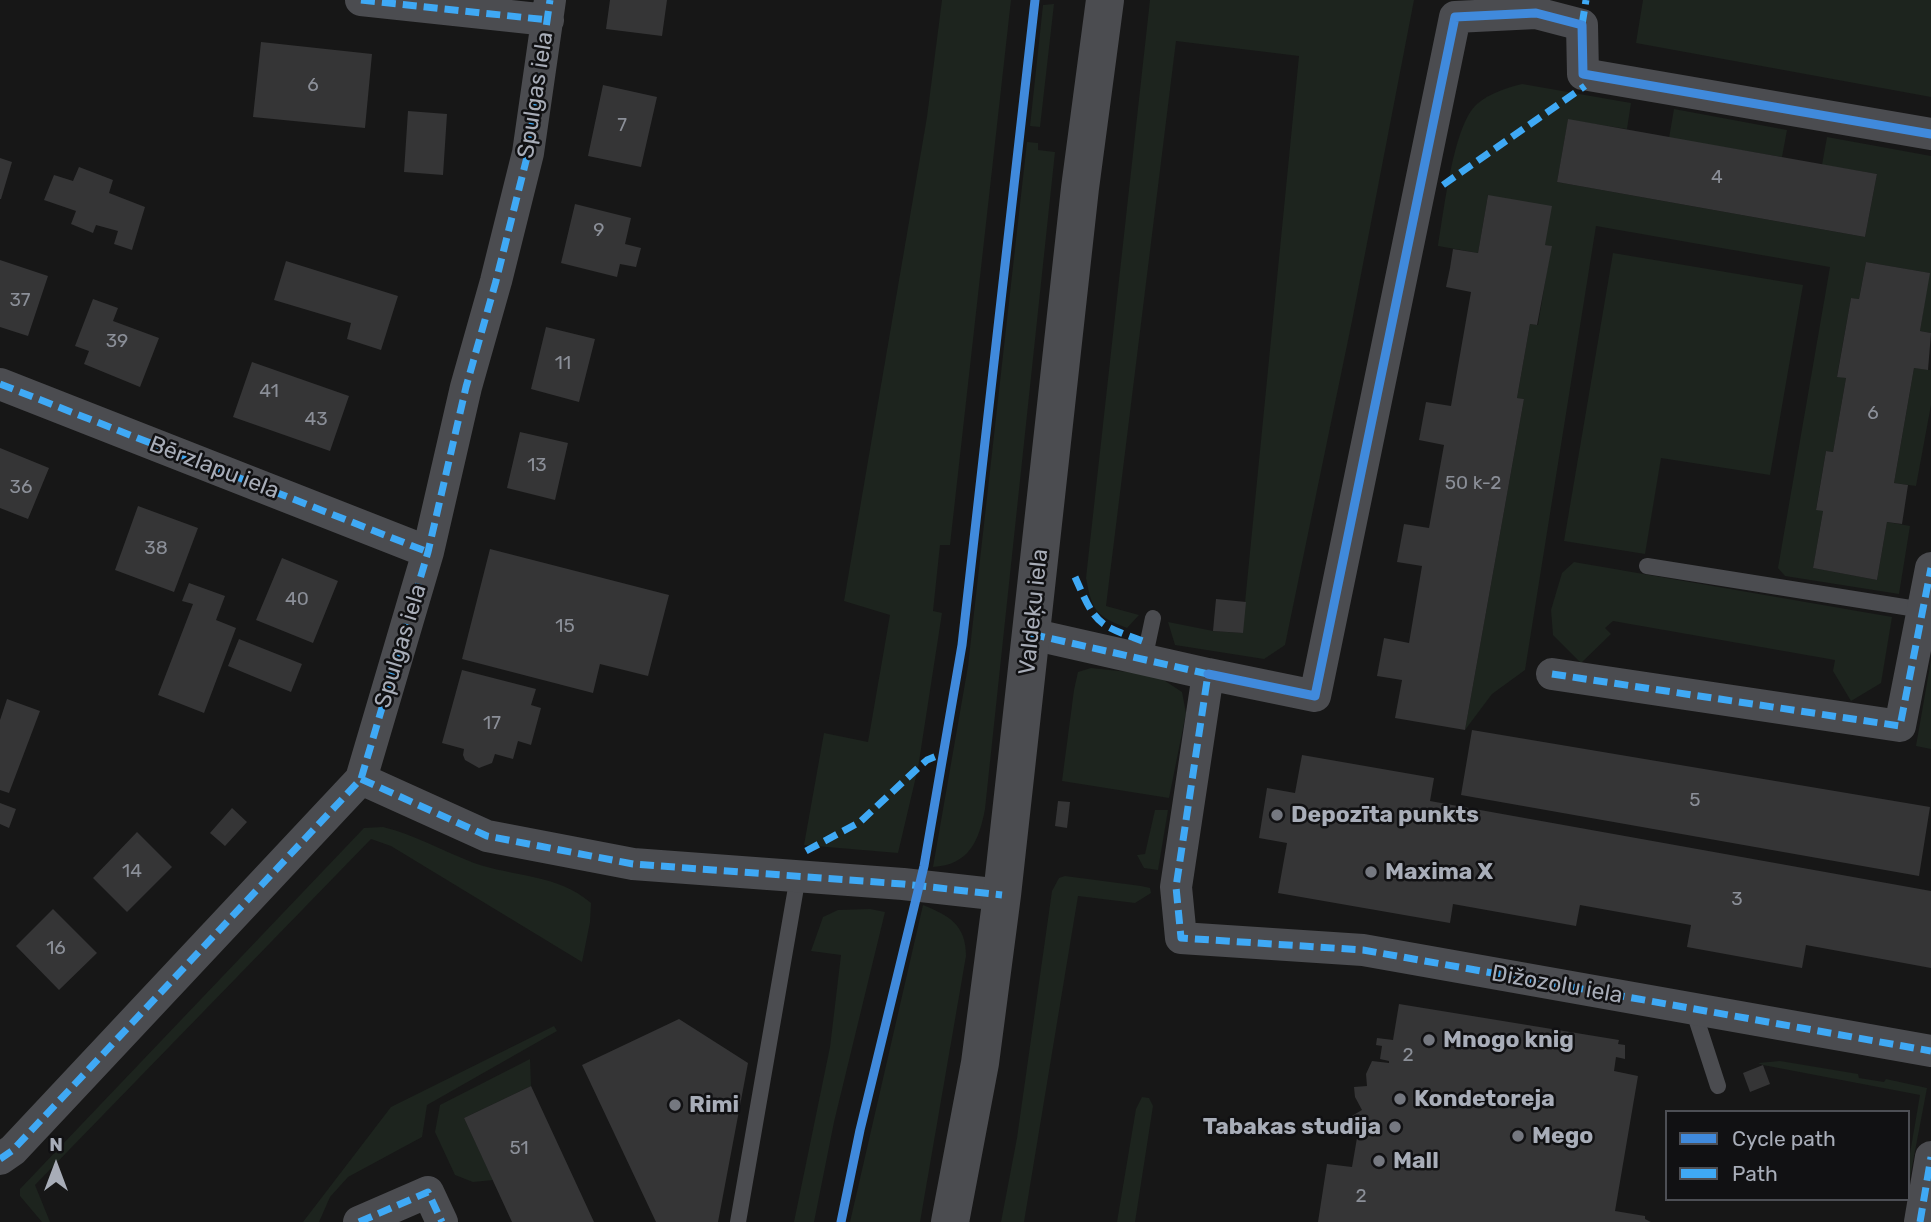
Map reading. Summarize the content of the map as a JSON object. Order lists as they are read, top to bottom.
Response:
{
  "streets": {
    "street": [
      "Spulgas iela",
      "Bērzlapu iela",
      "Valdeķu iela",
      "Dižozolu iela"
    ]
  },
  "crossings": [
    ["Spulgas iela", "Bērzlapu iela"]
  ],
  "places": [
    "Depozīta punkts",
    "Maxima X",
    "Mnogo knig",
    "Kondetoreja",
    "Rimi",
    "Tabakas studija",
    "Mego",
    "Mall"
  ],
  "house_numbers": [
    "6",
    "7",
    "4",
    "9",
    "37",
    "39",
    "11",
    "41",
    "6",
    "43",
    "13",
    "50 k-2",
    "36",
    "38",
    "40",
    "15",
    "17",
    "5",
    "14",
    "3",
    "16",
    "2",
    "51",
    "2"
  ],
  "legend": ["Cycle path", "Path"],
  "north": "top"
}
